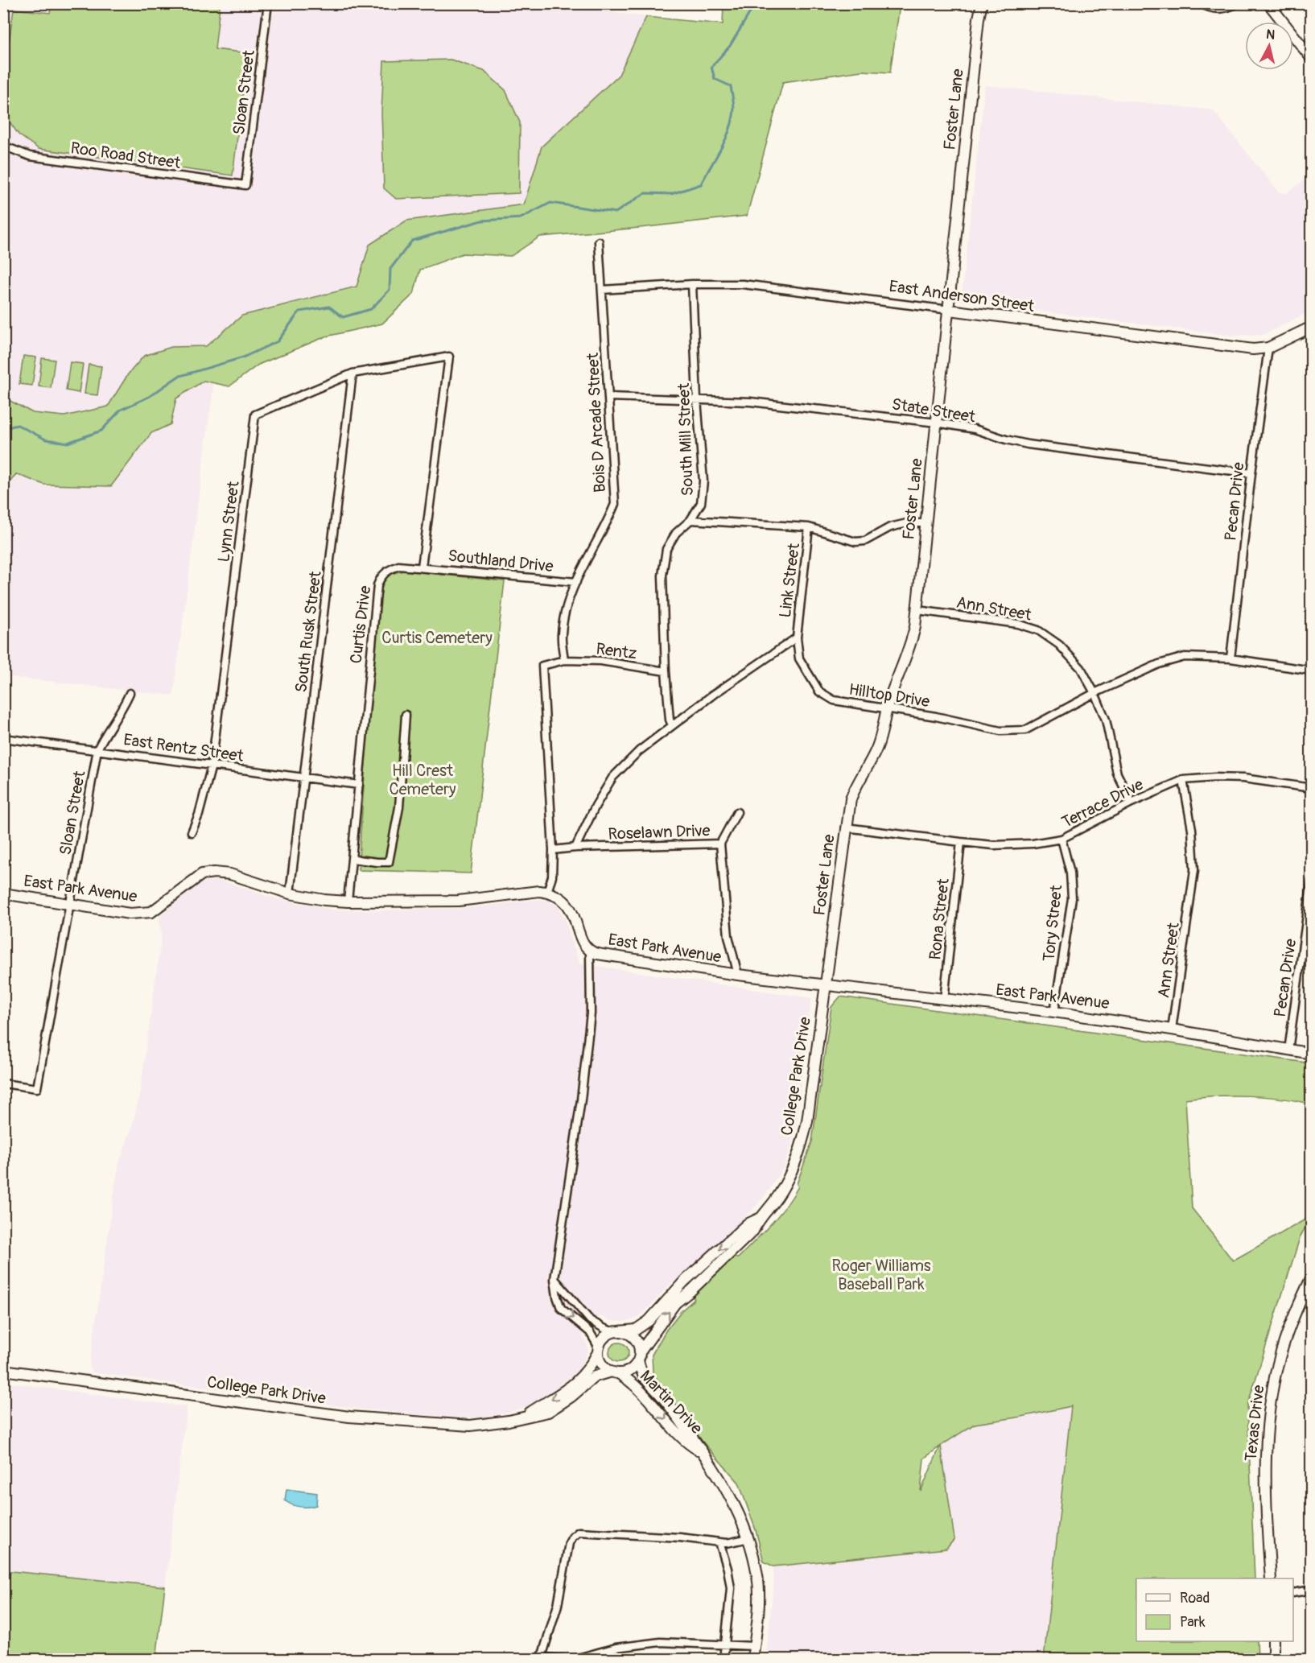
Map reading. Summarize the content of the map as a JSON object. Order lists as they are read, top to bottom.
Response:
{
  "streets": {
    "street": [
      "Sloan Street",
      "Foster Lane",
      "Roo Road Street",
      "East Anderson Street",
      "State Street",
      "Bois D Arcade Street",
      "South Mill Street",
      "Pecan Drive",
      "Lynn Street",
      "Southland Drive",
      "Link Street",
      "Ann Street",
      "Curtis Drive",
      "South Rusk Street",
      "Rentz",
      "Hilltop Drive",
      "East Rentz Street",
      "Terrace Drive",
      "Roselawn Drive",
      "East Park Avenue",
      "Rona Street",
      "Tory Street",
      "College Park Drive",
      "Martin Drive",
      "Texas Drive"
    ]
  },
  "crossings": [
    ["Sloan Street", "Roo Road Street"],
    ["Sloan Street", "East Rentz Street"],
    ["Sloan Street", "East Park Avenue"],
    ["Foster Lane", "East Anderson Street"],
    ["Foster Lane", "State Street"],
    ["Foster Lane", "Ann Street"],
    ["Foster Lane", "Hilltop Drive"],
    ["Foster Lane", "Terrace Drive"],
    ["Foster Lane", "East Park Avenue"],
    ["Foster Lane", "College Park Drive"],
    ["East Anderson Street", "Bois D Arcade Street"],
    ["East Anderson Street", "South Mill Street"],
    ["East Anderson Street", "Pecan Drive"],
    ["State Street", "Bois D Arcade Street"],
    ["State Street", "South Mill Street"],
    ["State Street", "Pecan Drive"],
    ["Bois D Arcade Street", "Southland Drive"],
    ["Bois D Arcade Street", "Rentz"],
    ["South Mill Street", "Rentz"],
    ["Pecan Drive", "Hilltop Drive"],
    ["Pecan Drive", "East Park Avenue"],
    ["Lynn Street", "Southland Drive"],
    ["Lynn Street", "Curtis Drive"],
    ["Lynn Street", "South Rusk Street"],
    ["Lynn Street", "East Rentz Street"],
    ["Southland Drive", "Curtis Drive"],
    ["Link Street", "Hilltop Drive"],
    ["Ann Street", "Hilltop Drive"],
    ["Ann Street", "Terrace Drive"],
    ["Ann Street", "East Park Avenue"],
    ["Curtis Drive", "East Rentz Street"],
    ["Curtis Drive", "East Park Avenue"],
    ["South Rusk Street", "East Rentz Street"],
    ["South Rusk Street", "East Park Avenue"],
    ["Terrace Drive", "Rona Street"],
    ["Terrace Drive", "Tory Street"],
    ["Roselawn Drive", "East Park Avenue"],
    ["East Park Avenue", "Rona Street"],
    ["East Park Avenue", "Tory Street"],
    ["East Park Avenue", "College Park Drive"],
    ["College Park Drive", "Martin Drive"]
  ],
  "parks": ["Curtis Cemetery", "Hill Crest Cemetery", "Roger Williams Baseball Park"],
  "legend": ["Road", "Park"],
  "north": "top"
}
